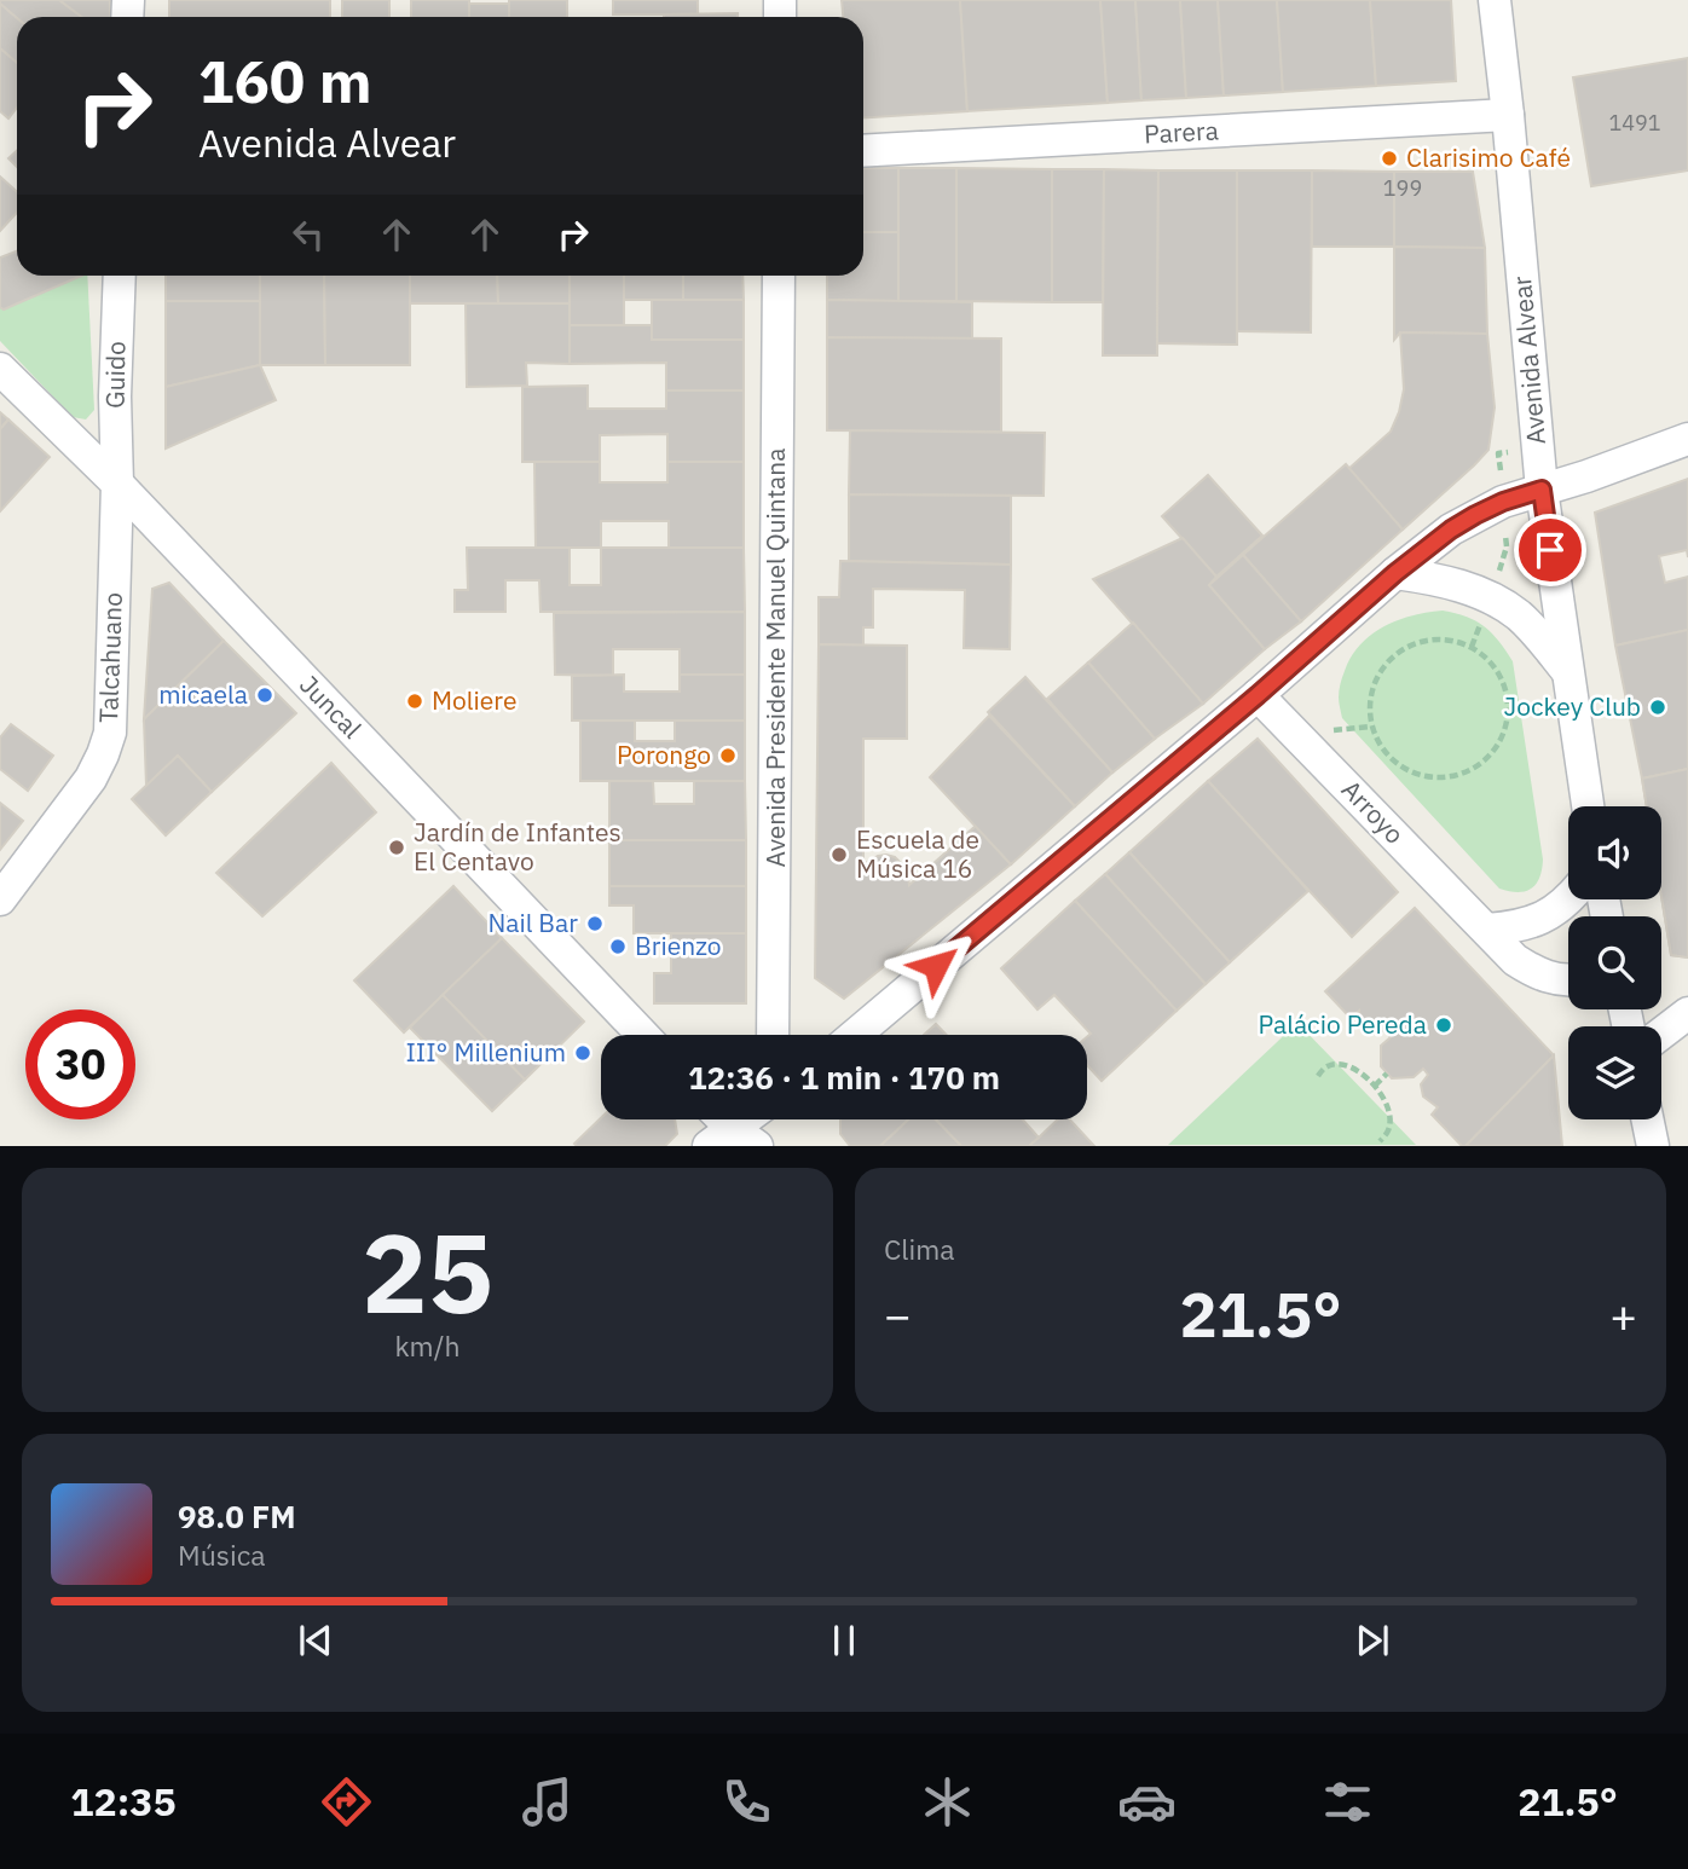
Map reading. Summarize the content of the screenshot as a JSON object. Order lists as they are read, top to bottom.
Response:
{
  "streets": {
    "street": [
      "Parera",
      "Avenida Alvear",
      "Guido",
      "Talcahuano",
      "Avenida Presidente Manuel Quintana",
      "Juncal",
      "Arroyo"
    ]
  },
  "crossings": [
    ["Parera", "Avenida Alvear"],
    ["Guido", "Talcahuano"],
    ["Guido", "Juncal"],
    ["Talcahuano", "Juncal"]
  ],
  "places": [
    "Clarisimo Café",
    "micaela",
    "Moliere",
    "Jockey Club",
    "Porongo",
    "Jardín de Infantes El Centavo",
    "Escuela de Música 16",
    "Nail Bar",
    "Brienzo",
    "Palácio Pereda",
    "III° Millenium"
  ],
  "house_numbers": ["1491", "199"],
  "page": {
    "turn": ["160 m", "Avenida Alvear"],
    "limit": "30",
    "trip": "12:36 · 1 min · 170 m",
    "tile": [
      ["25", "km/h"],
      "Clima"
    ],
    "heat": ["−", "21.5°", "+"],
    "song": ["98.0 FM", "Música"],
    "tabs": ["12:35", "21.5°"]
  }
}
